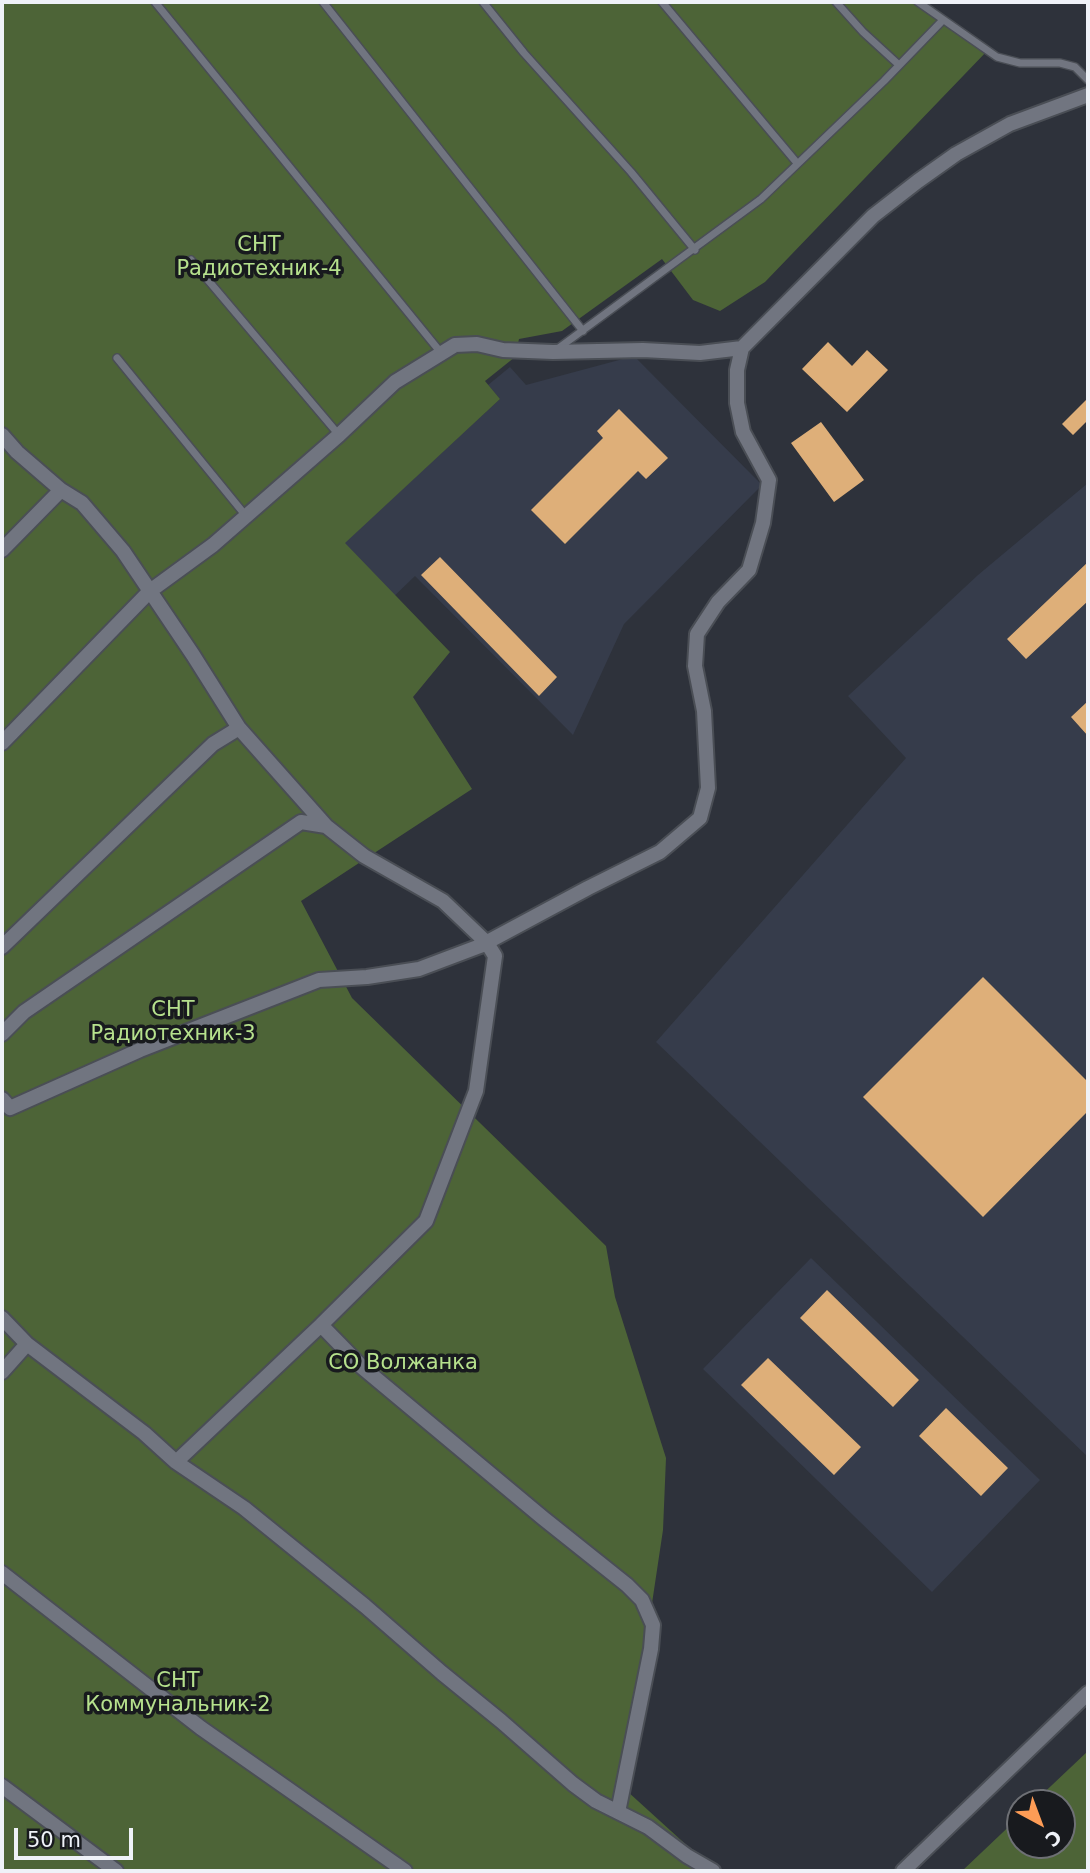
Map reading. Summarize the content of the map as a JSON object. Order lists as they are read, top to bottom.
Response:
{
  "parks": [
    "СНТ Радиотехник-4",
    "СНТ Радиотехник-3",
    "СО Волжанка",
    "СНТ Коммунальник-2"
  ],
  "scale_bar": "50 m",
  "north": "bottom right"
}
